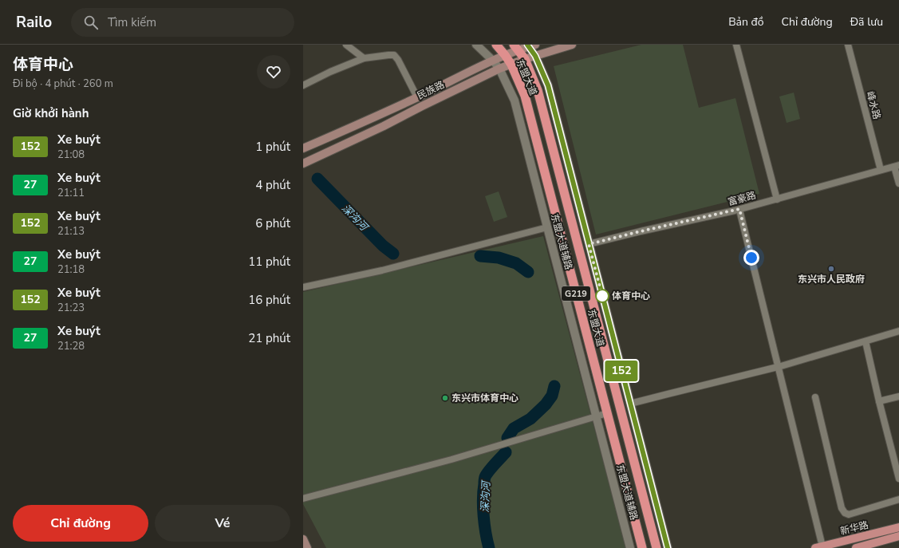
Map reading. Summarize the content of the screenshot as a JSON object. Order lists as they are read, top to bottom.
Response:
{
  "streets": {
    "highway": ["东盟大道", "G219"],
    "main road": ["民族路", "新华路"],
    "street": ["峰水路", "富豪路", "东盟大道辅路"]
  },
  "crossings": [
    ["东盟大道", "民族路"],
    ["民族路", "东盟大道辅路"],
    ["峰水路", "富豪路"]
  ],
  "water": ["深沟河"],
  "places": ["东兴市人民政府", "体育中心", "东兴市体育中心"],
  "lines": ["bus line 152"],
  "page": {
    "header": "Railo",
    "search": "Tìm kiếm",
    "nav": ["Bản đồ", "Chỉ đường", "Đã lưu"],
    "heading": [
      ["体育中心", "Đi bộ · 4 phút · 260 m"],
      "Giờ khởi hành"
    ],
    "on_map": "152",
    "list": [
      {
        "mark": "152",
        "name": "Xe buýt",
        "note": "21:08",
        "value": "1 phút"
      },
      {
        "mark": "27",
        "name": "Xe buýt",
        "note": "21:11",
        "value": "4 phút"
      },
      {
        "mark": "152",
        "name": "Xe buýt",
        "note": "21:13",
        "value": "6 phút"
      },
      {
        "mark": "27",
        "name": "Xe buýt",
        "note": "21:18",
        "value": "11 phút"
      },
      {
        "mark": "152",
        "name": "Xe buýt",
        "note": "21:23",
        "value": "16 phút"
      },
      {
        "mark": "27",
        "name": "Xe buýt",
        "note": "21:28",
        "value": "21 phút"
      }
    ],
    "buttons": ["Chỉ đường", "Vé"]
  }
}
